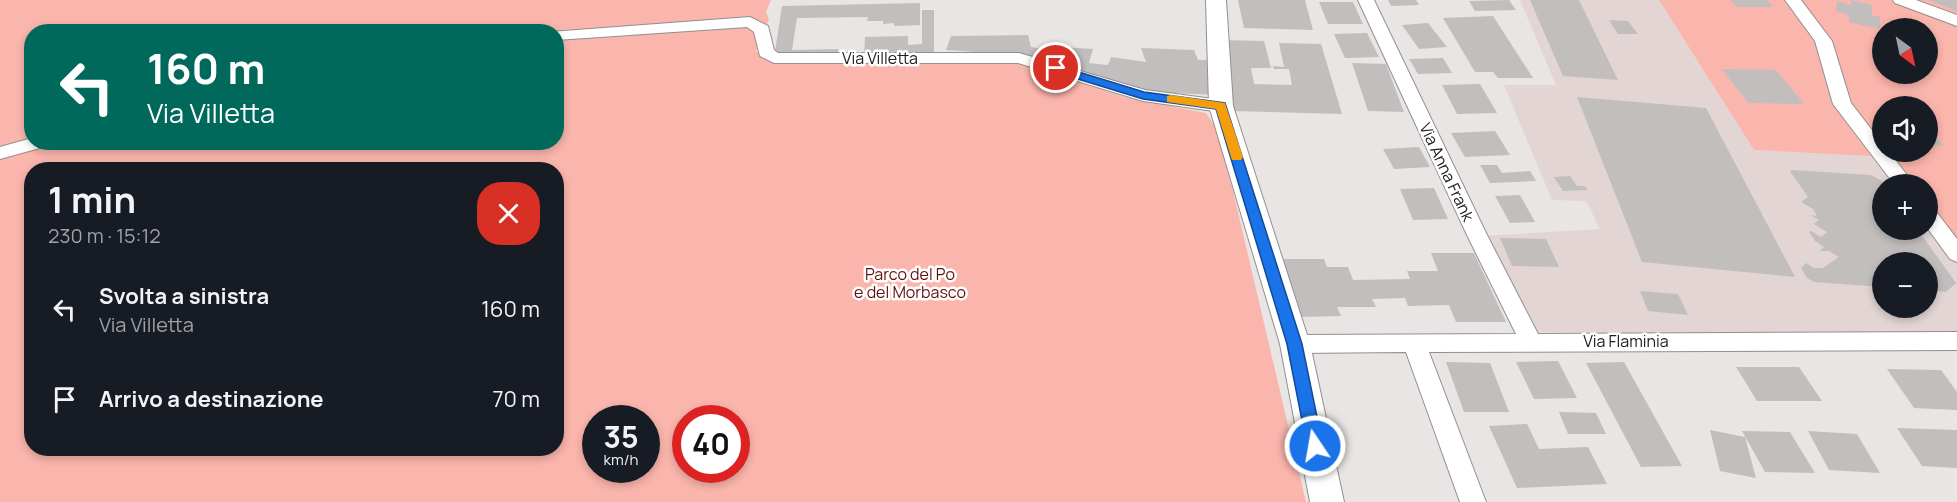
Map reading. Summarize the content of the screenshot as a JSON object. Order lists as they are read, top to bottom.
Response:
{
  "streets": {
    "street": ["Via Villetta", "Via Anna Frank", "Via Flaminia"]
  },
  "crossings": [
    ["Via Anna Frank", "Via Flaminia"]
  ],
  "parks": ["Parco del Po e del Morbasco"],
  "north": "bottom right",
  "page": {
    "map_buttons": ["+", "−"],
    "turn": ["160 m", "Via Villetta"],
    "heading": ["1 min", "230 m · 15:12"],
    "list": [
      {
        "name": "Svolta a sinistra",
        "note": "Via Villetta",
        "value": "160 m"
      },
      {
        "name": "Arrivo a destinazione",
        "value": "70 m"
      }
    ],
    "speed": "35 km/h",
    "limit": "40"
  }
}
